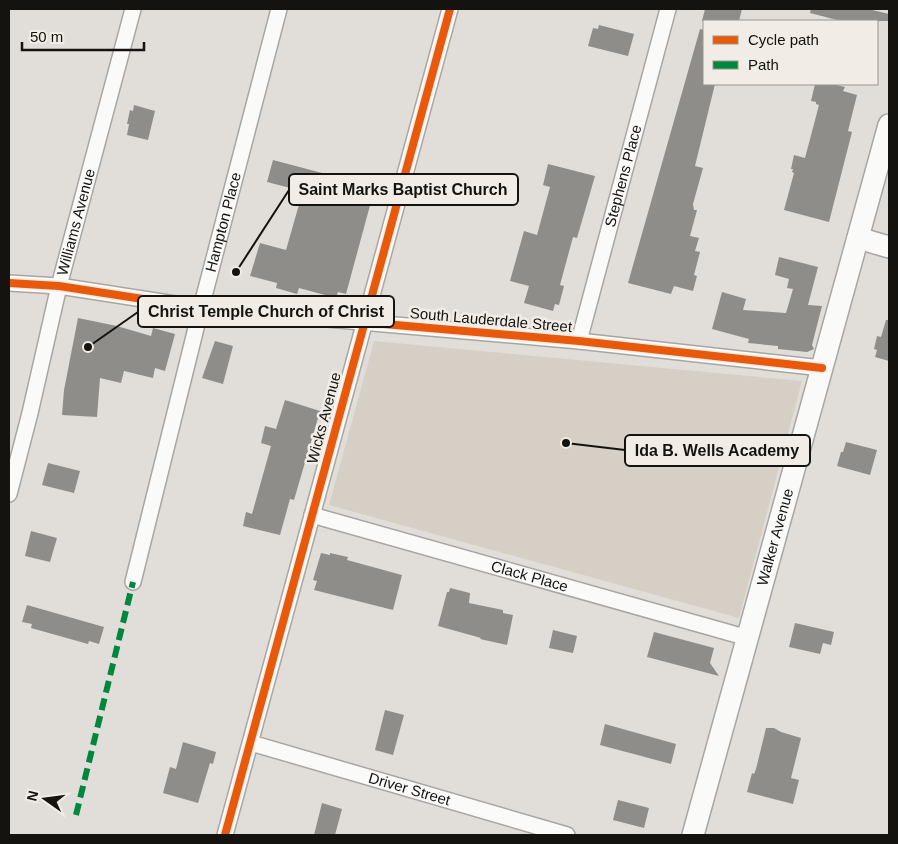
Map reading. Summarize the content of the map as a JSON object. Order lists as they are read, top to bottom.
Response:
{
  "streets": {
    "street": [
      "Stephens Place",
      "Williams Avenue",
      "Hampton Place",
      "South Lauderdale Street",
      "Wicks Avenue",
      "Walker Avenue",
      "Clack Place",
      "Driver Street"
    ]
  },
  "crossings": [
    ["Stephens Place", "South Lauderdale Street"],
    ["Williams Avenue", "South Lauderdale Street"],
    ["Hampton Place", "South Lauderdale Street"],
    ["South Lauderdale Street", "Wicks Avenue"],
    ["South Lauderdale Street", "Walker Avenue"],
    ["Wicks Avenue", "Clack Place"],
    ["Wicks Avenue", "Driver Street"],
    ["Walker Avenue", "Clack Place"]
  ],
  "places": ["Saint Marks Baptist Church", "Christ Temple Church of Christ", "Ida B. Wells Academy"],
  "legend": ["Cycle path", "Path"],
  "scale_bar": "50 m",
  "north": "left"
}
